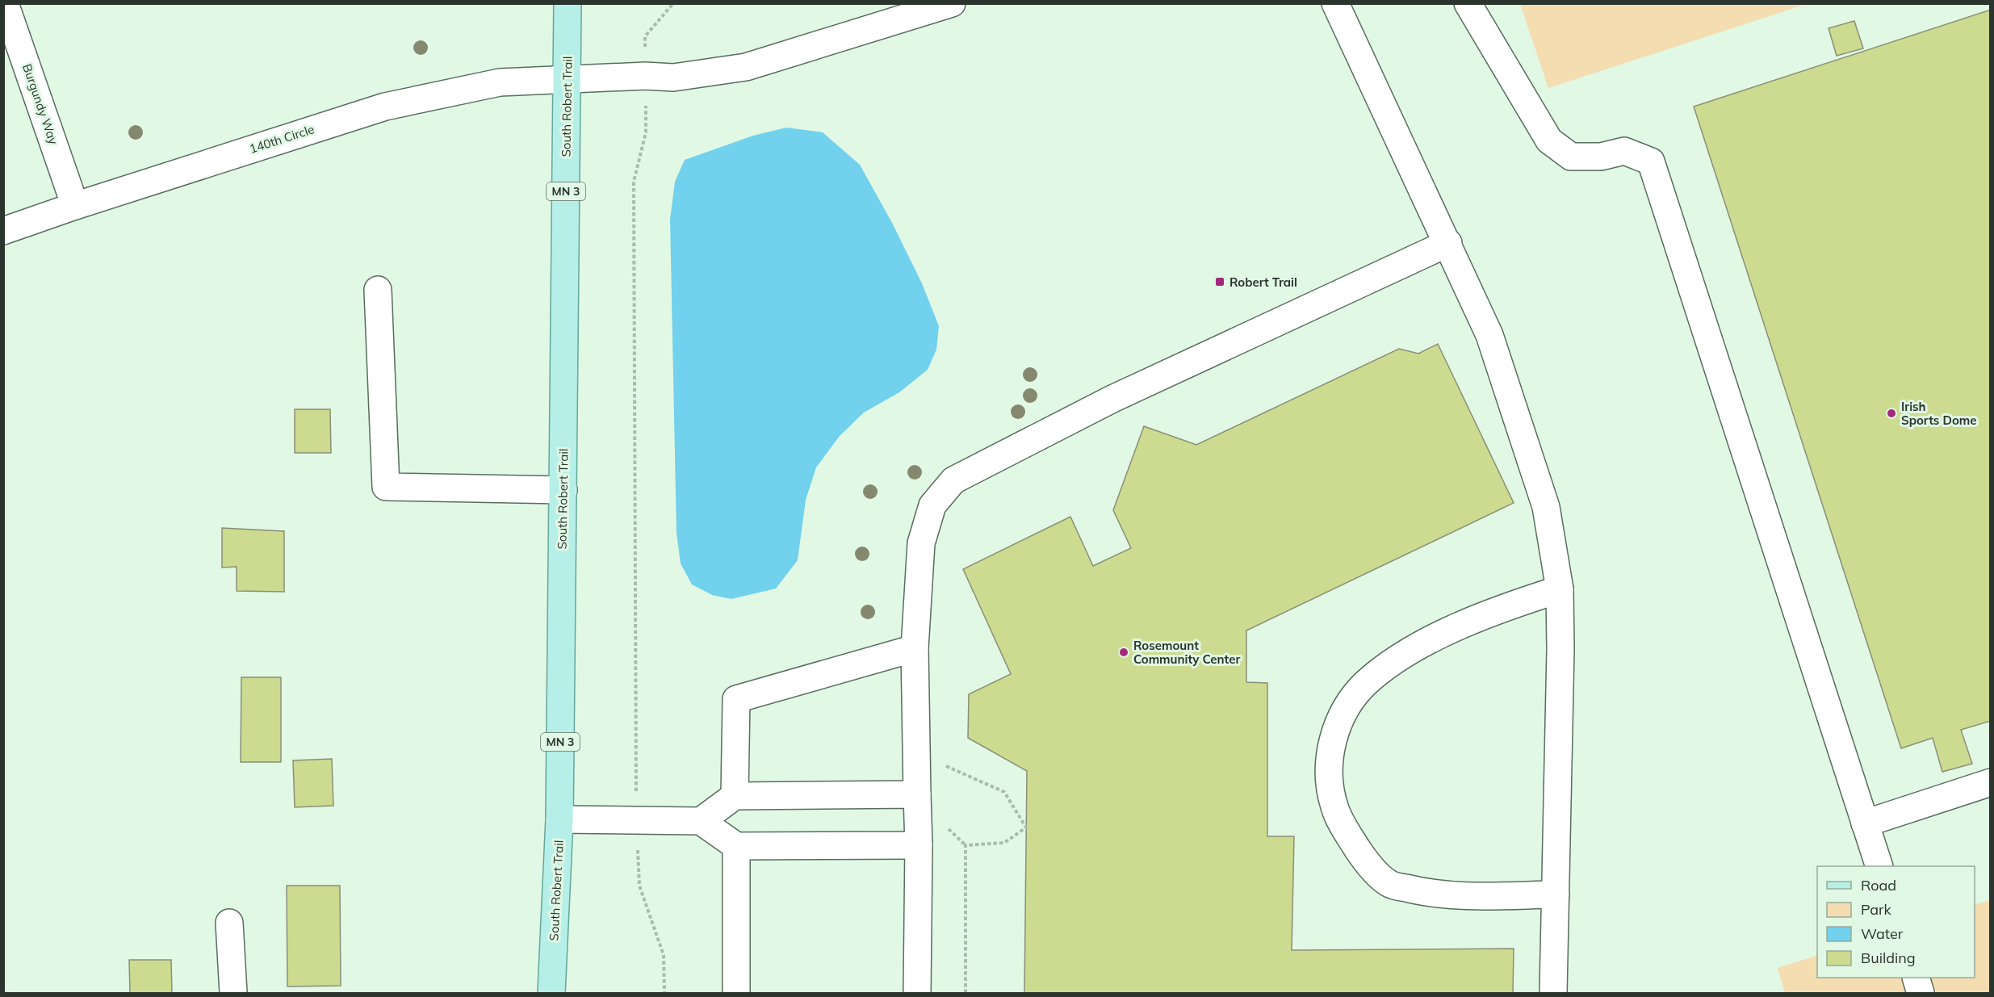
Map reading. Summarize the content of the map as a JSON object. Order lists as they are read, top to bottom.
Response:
{
  "streets": {
    "main road": ["South Robert Trail", "MN 3"],
    "street": ["Burgundy Way", "140th Circle"]
  },
  "crossings": [
    ["Burgundy Way", "140th Circle"],
    ["South Robert Trail", "140th Circle"]
  ],
  "places": {
    "transit": ["Robert Trail"],
    "other": ["Irish Sports Dome", "Rosemount Community Center"]
  },
  "legend": [
    "Road",
    "Park",
    "Water",
    "Building"
  ]
}
